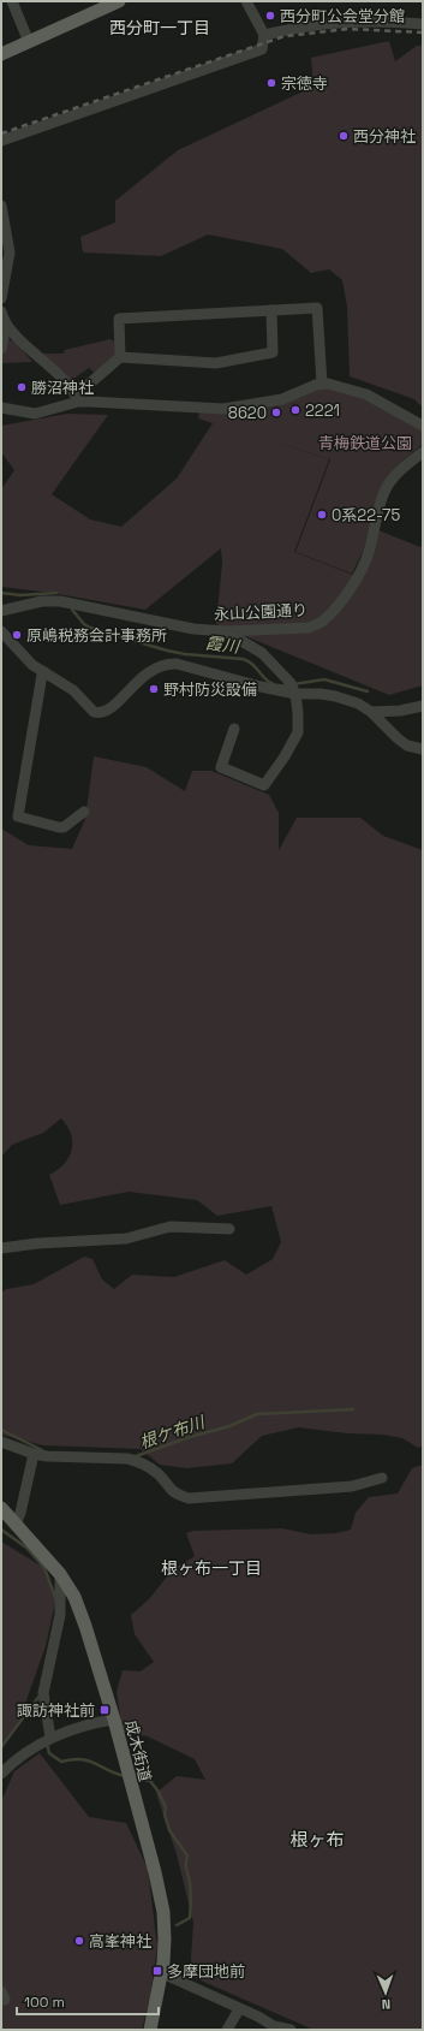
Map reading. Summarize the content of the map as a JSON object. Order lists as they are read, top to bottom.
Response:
{
  "streets": {
    "main road": ["成木街道"],
    "street": ["永山公園通り"]
  },
  "districts": ["西分町一丁目", "根ヶ布一丁目", "根ヶ布"],
  "water": ["霞川", "根ケ布川"],
  "parks": ["青梅鉄道公園"],
  "places": {
    "other": [
      "西分町公会堂分館",
      "宗徳寺",
      "西分神社",
      "勝沼神社",
      "2221",
      "8620",
      "0系22-75",
      "原嶋税務会計事務所",
      "野村防災設備",
      "高峯神社"
    ],
    "transit": ["諏訪神社前", "多摩団地前"]
  },
  "scale_bar": "100 m",
  "north": "bottom"
}
